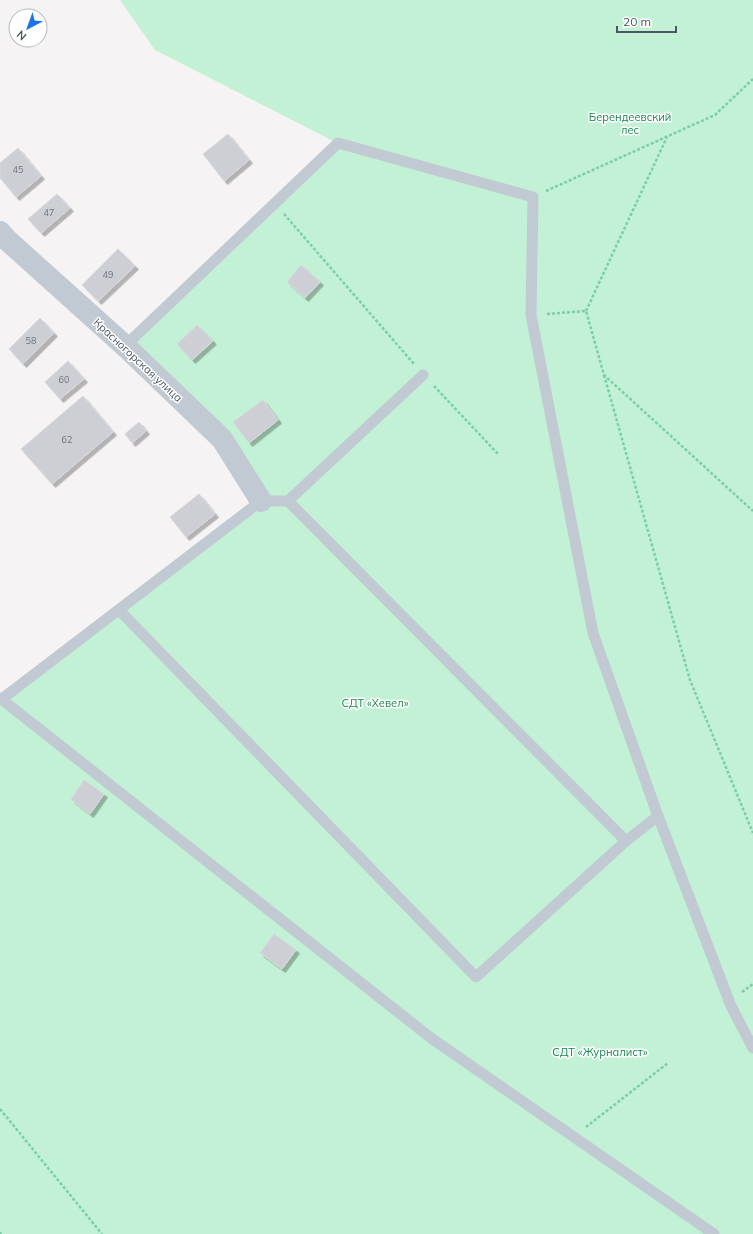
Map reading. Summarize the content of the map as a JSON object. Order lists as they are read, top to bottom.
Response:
{
  "streets": {
    "street": ["Красногорская улица"]
  },
  "parks": ["Берендеевский лес", "СДТ «Хевел»", "СДТ «Журналист»"],
  "house_numbers": [
    "45",
    "47",
    "49",
    "58",
    "60",
    "62"
  ],
  "scale_bar": "20 m",
  "north": "bottom left"
}
